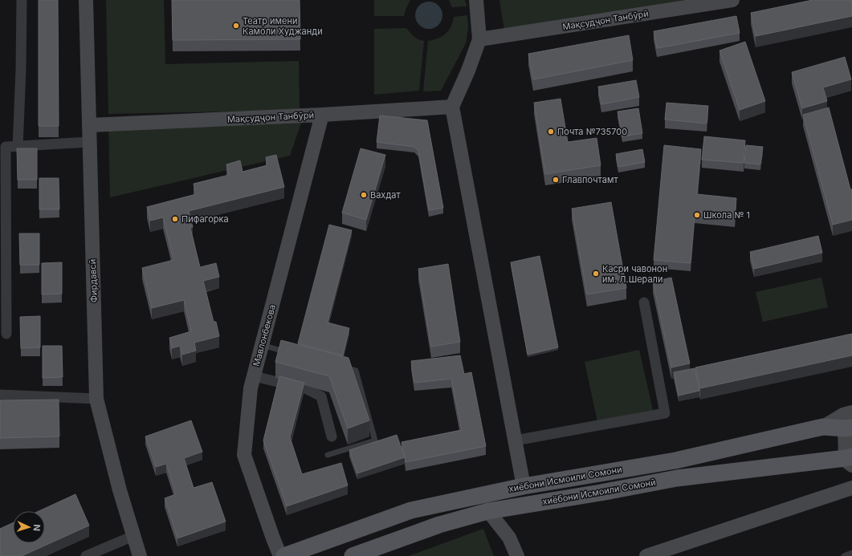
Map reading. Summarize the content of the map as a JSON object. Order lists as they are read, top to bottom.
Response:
{
  "streets": {
    "main road": ["хиёбони Исмоили Сомони", "хиёбони Исмоили Сомонӣ"],
    "street": ["Мақсудҷон Танбӯрӣ", "Фирдавсӣ", "Мавлонбекова"]
  },
  "crossings": [
    ["Мақсудҷон Танбӯрӣ", "Фирдавсӣ"],
    ["Мақсудҷон Танбӯрӣ", "Мавлонбекова"]
  ],
  "places": [
    "Театр имени Камоли Худжанди",
    "Почта №735700",
    "Главпочтамт",
    "Вахдат",
    "Школа № 1",
    "Пифагорка",
    "Касри чавонон им. Л.Шерали"
  ],
  "north": "right"
}
